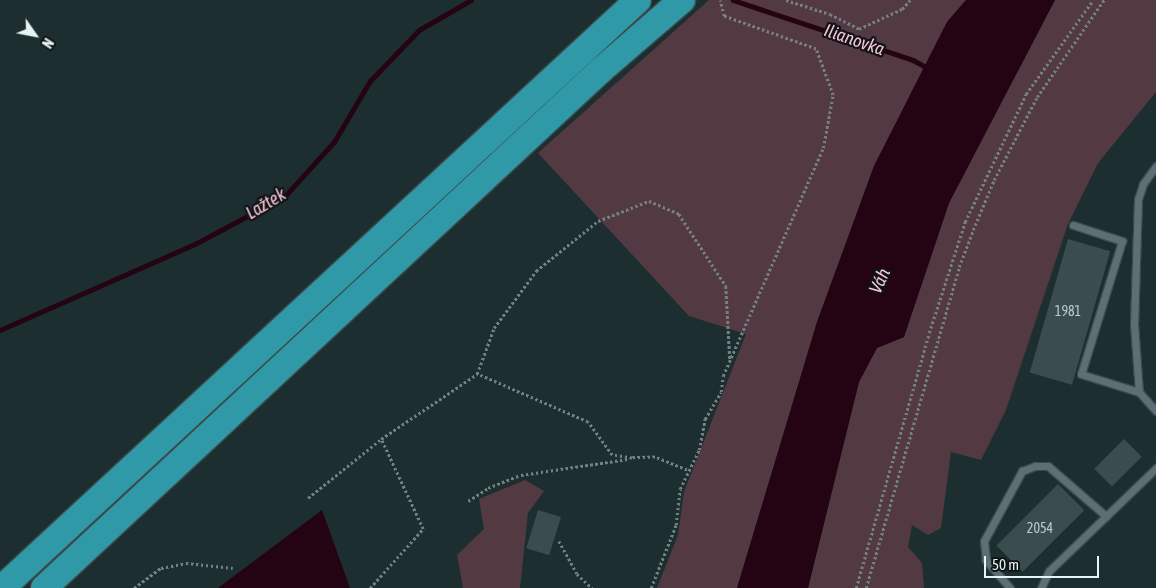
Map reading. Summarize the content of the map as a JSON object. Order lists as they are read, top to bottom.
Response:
{
  "water": ["Ilianovka", "Lažtek", "Váh"],
  "house_numbers": ["1981", "2054"],
  "scale_bar": "50 m",
  "north": "bottom right"
}
